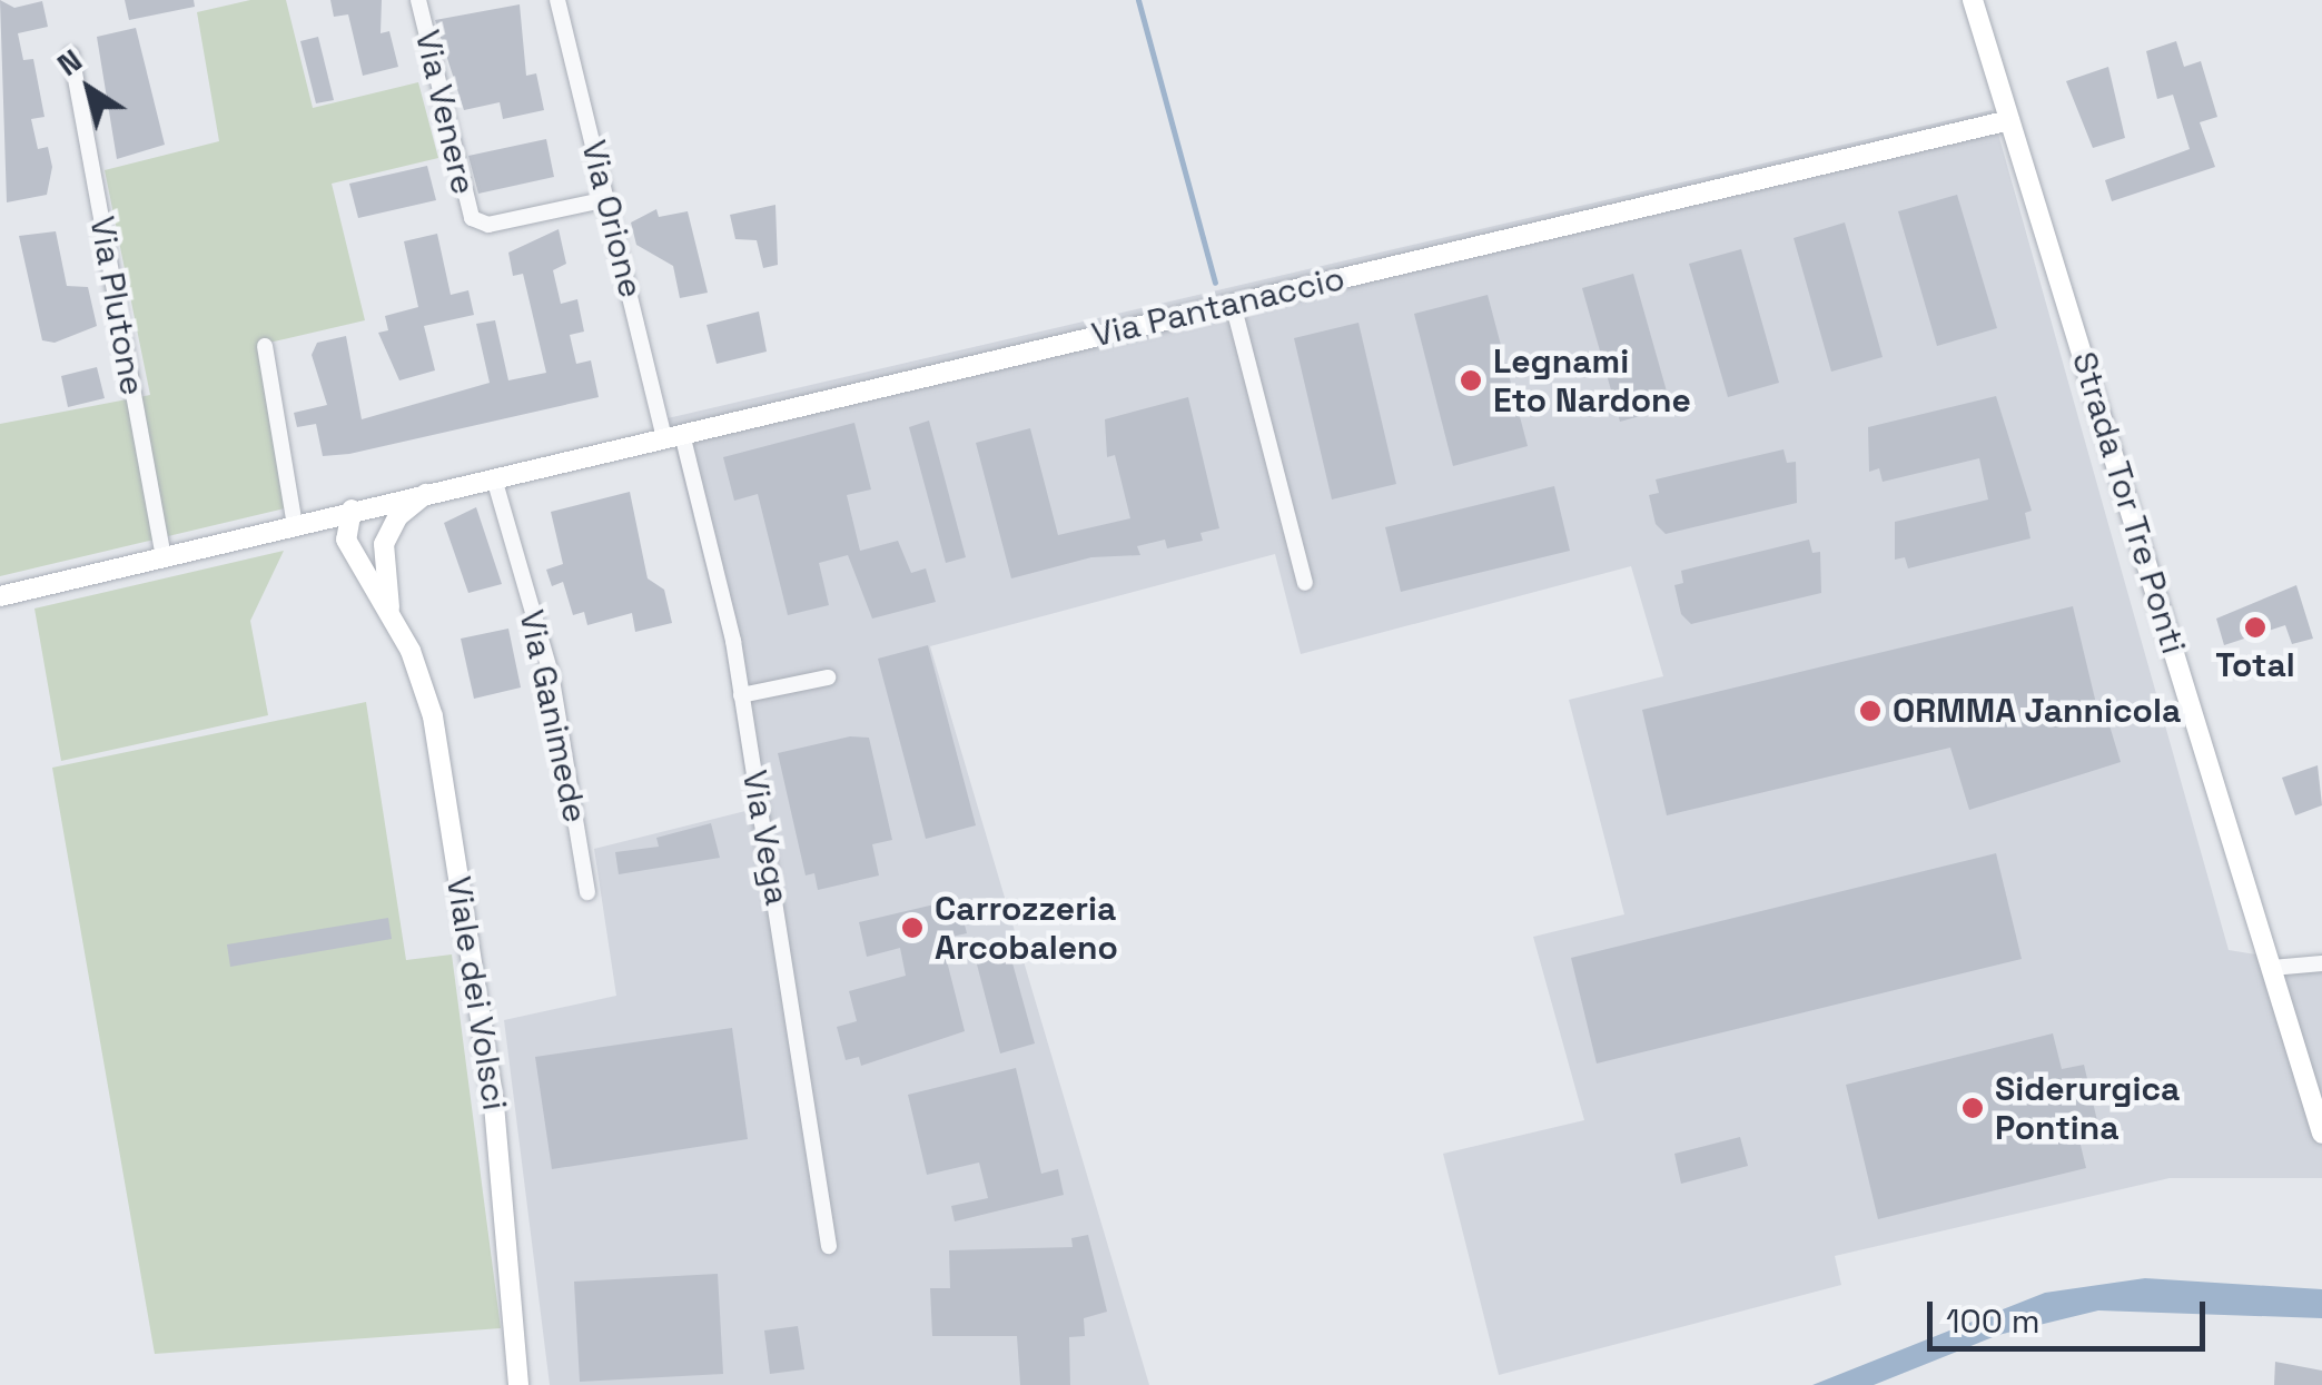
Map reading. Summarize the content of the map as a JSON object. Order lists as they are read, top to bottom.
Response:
{
  "streets": {
    "street": [
      "Via Venere",
      "Via Orione",
      "Via Plutone",
      "Via Pantanaccio",
      "Strada Tor Tre Ponti",
      "Via Ganimede",
      "Via Vega",
      "Viale dei Volsci"
    ]
  },
  "crossings": [
    ["Via Venere", "Via Orione"],
    ["Via Orione", "Via Pantanaccio"],
    ["Via Orione", "Via Vega"],
    ["Via Plutone", "Via Pantanaccio"],
    ["Via Pantanaccio", "Strada Tor Tre Ponti"],
    ["Via Pantanaccio", "Via Ganimede"],
    ["Via Pantanaccio", "Via Vega"],
    ["Via Pantanaccio", "Viale dei Volsci"]
  ],
  "places": [
    "Legnami Eto Nardone",
    "Total",
    "ORMMA Jannicola",
    "Carrozzeria Arcobaleno",
    "Siderurgica Pontina"
  ],
  "scale_bar": "100 m",
  "north": "top left"
}
